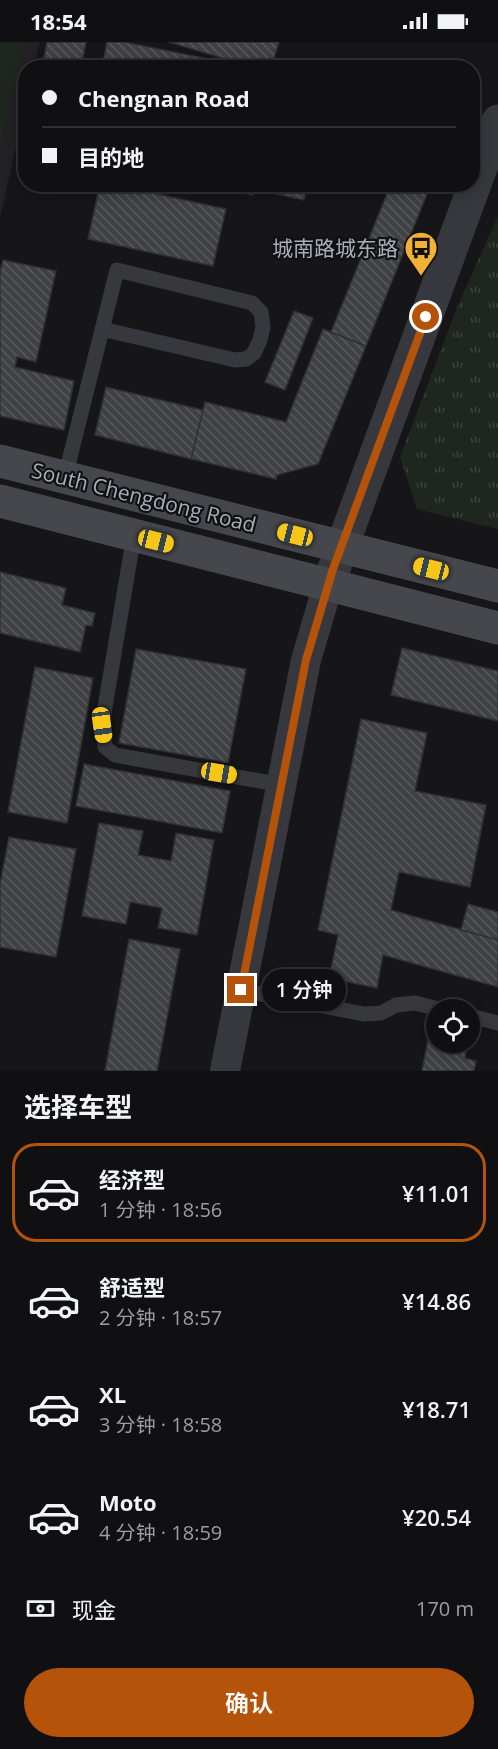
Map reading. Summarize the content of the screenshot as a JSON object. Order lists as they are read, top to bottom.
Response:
{
  "streets": {
    "main road": ["South Chengdong Road"]
  },
  "places": {
    "bus stop": ["城南路城东路"]
  },
  "page": {
    "status": "18:54",
    "banner": ["Chengnan Road", "目的地"],
    "bubble": "1 分钟",
    "heading": "选择车型",
    "list": [
      {
        "name": "经济型",
        "note": "1 分钟 · 18:56",
        "value": "¥11.01"
      },
      {
        "name": "舒适型",
        "note": "2 分钟 · 18:57",
        "value": "¥14.86"
      },
      {
        "name": "XL",
        "note": "3 分钟 · 18:58",
        "value": "¥18.71"
      },
      {
        "name": "Moto",
        "note": "4 分钟 · 18:59",
        "value": "¥20.54"
      }
    ],
    "pay": ["现金", "170 m"],
    "buttons": "确认"
  }
}
